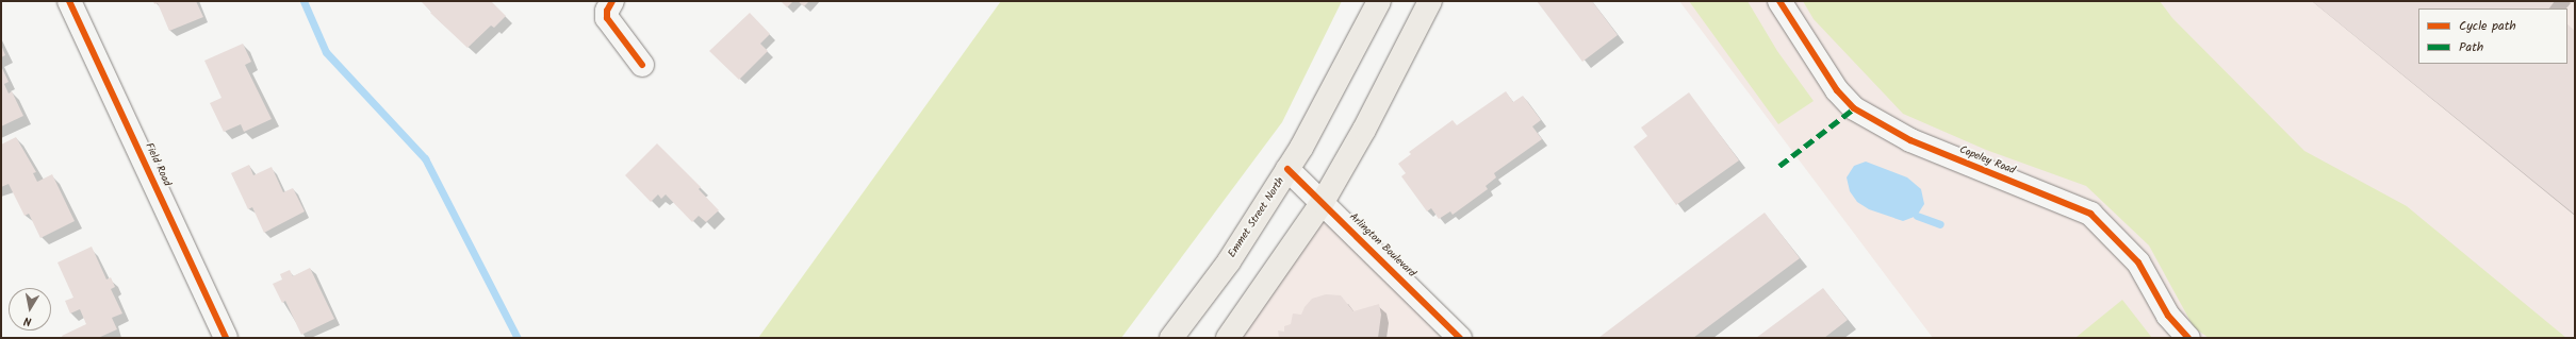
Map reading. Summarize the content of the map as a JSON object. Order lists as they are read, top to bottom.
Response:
{
  "streets": {
    "main road": ["Emmet Street North"],
    "street": ["Copeley Road", "Field Road", "Arlington Boulevard"]
  },
  "crossings": [
    ["Emmet Street North", "Arlington Boulevard"]
  ],
  "legend": ["Cycle path", "Path"],
  "north": "bottom"
}
